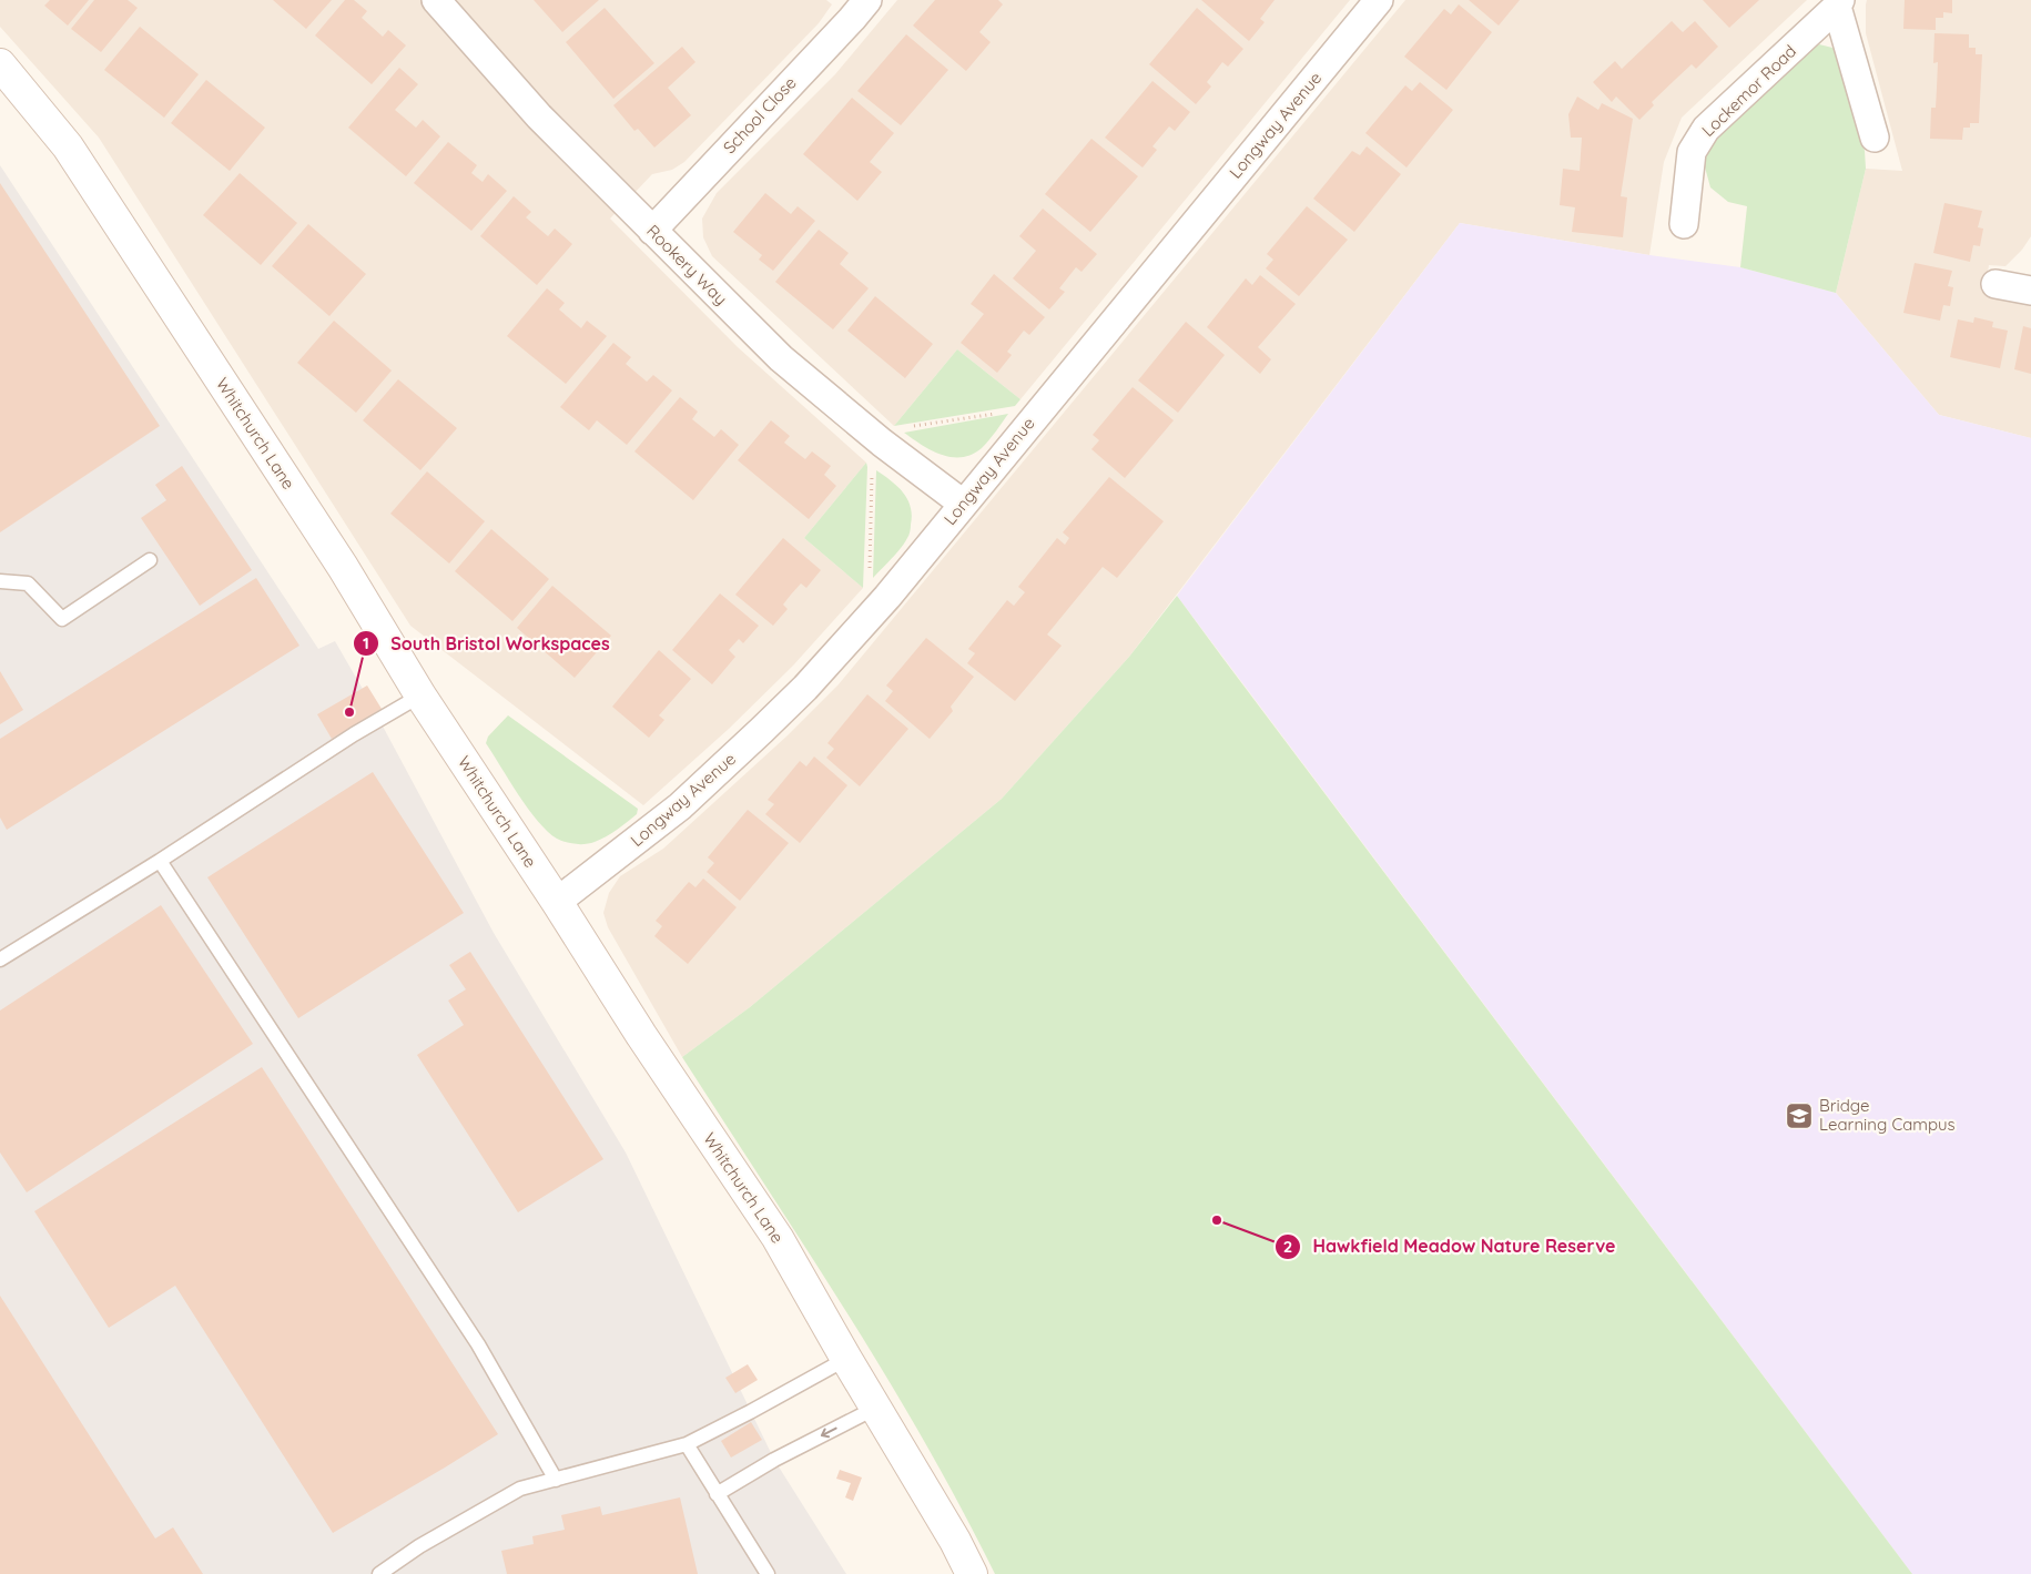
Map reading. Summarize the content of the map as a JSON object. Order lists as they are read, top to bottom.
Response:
{
  "streets": {
    "street": [
      "Lockemor Road",
      "School Close",
      "Longway Avenue",
      "Rookery Way",
      "Whitchurch Lane"
    ]
  },
  "crossings": [
    ["School Close", "Rookery Way"],
    ["Longway Avenue", "Rookery Way"],
    ["Longway Avenue", "Whitchurch Lane"]
  ],
  "places": {
    "other": ["South Bristol Workspaces", "Hawkfield Meadow Nature Reserve"],
    "school or university": ["Bridge Learning Campus"]
  }
}
